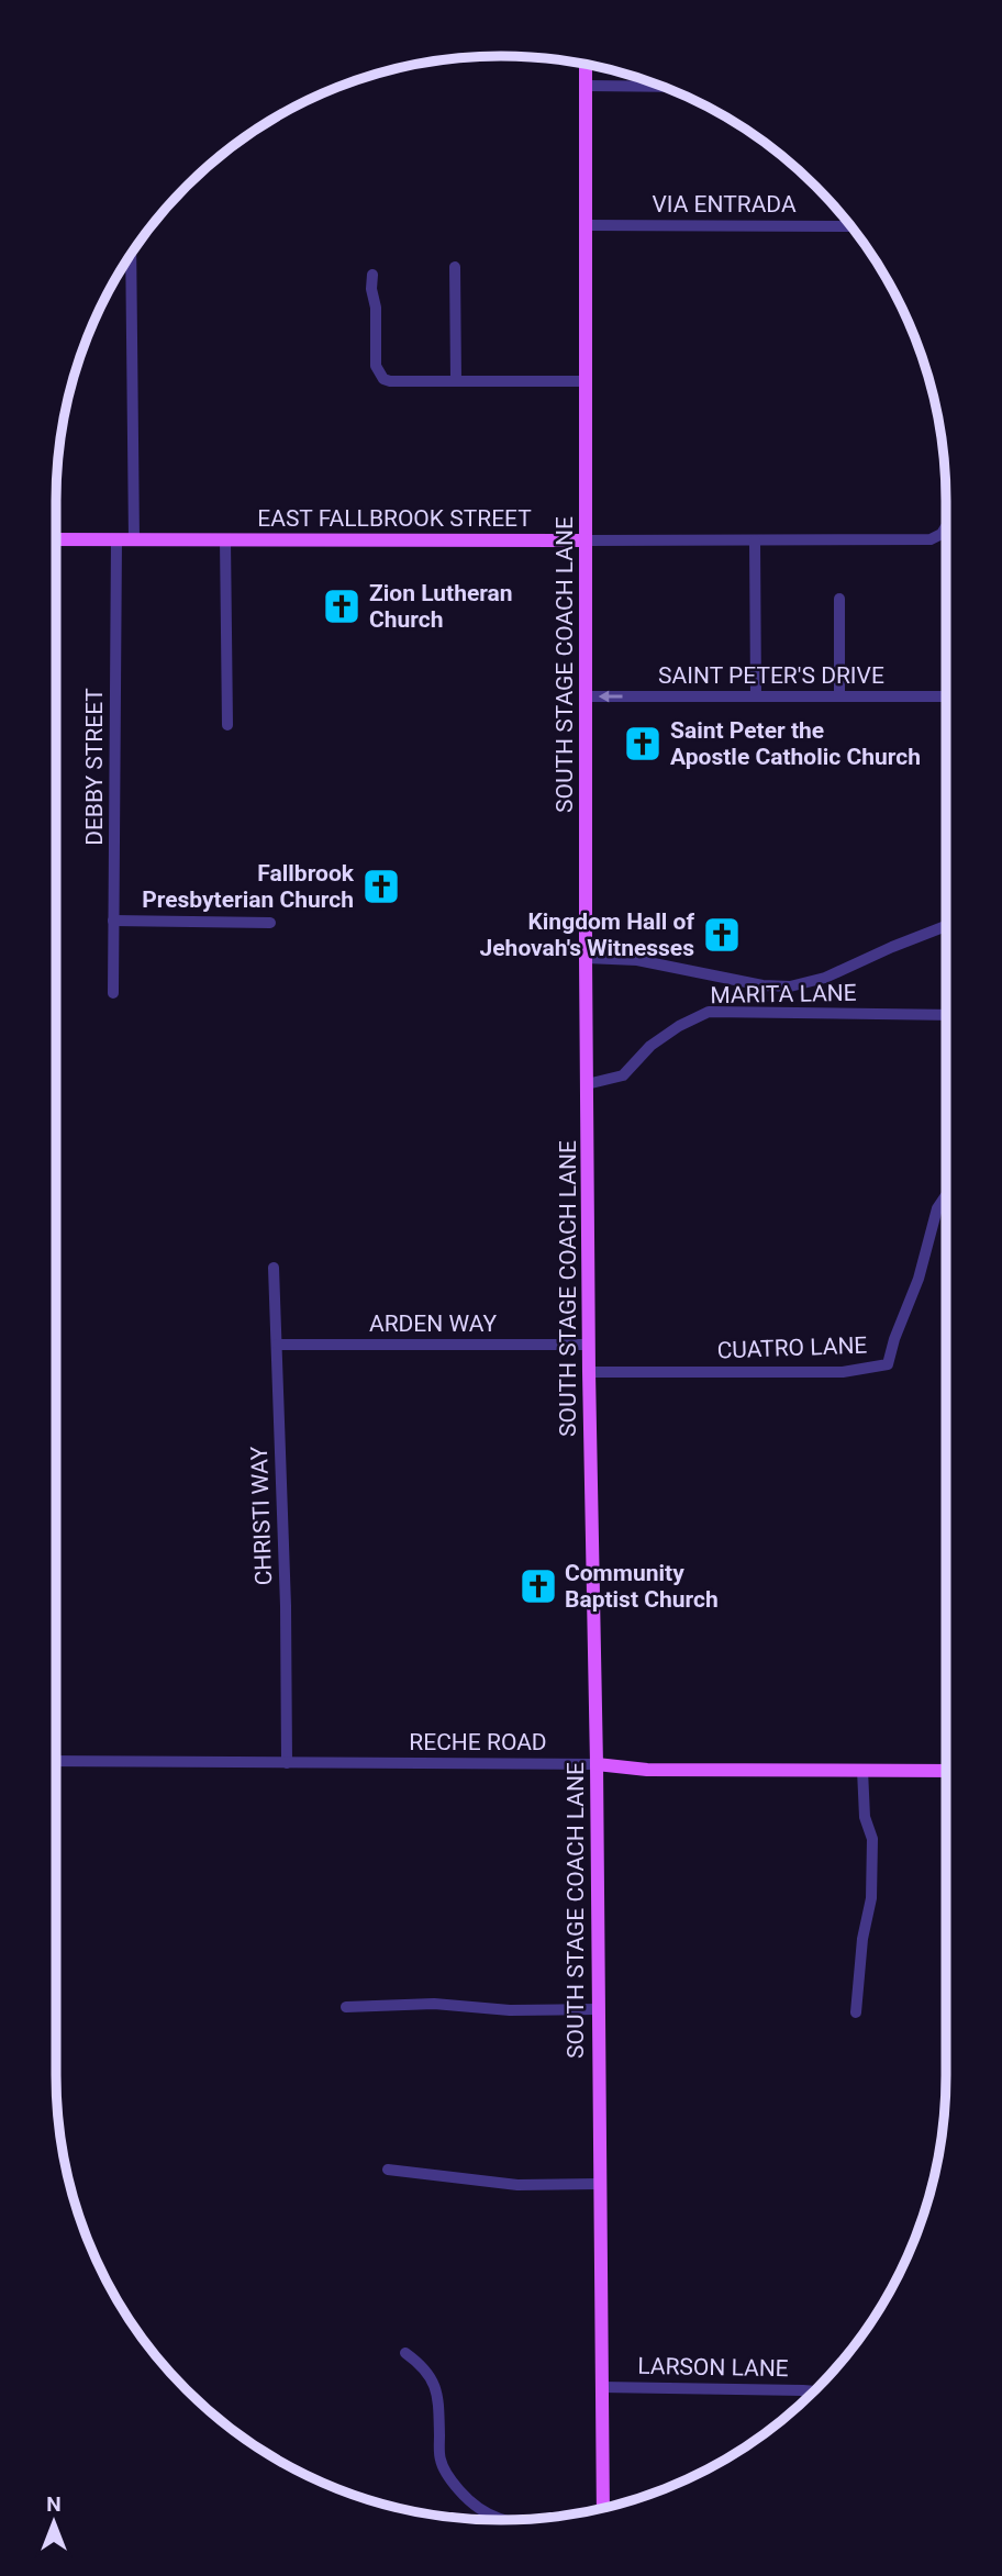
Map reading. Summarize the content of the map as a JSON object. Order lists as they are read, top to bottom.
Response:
{
  "streets": {
    "main road": ["EAST FALLBROOK STREET", "SOUTH STAGE COACH LANE", "RECHE ROAD"],
    "street": [
      "VIA ENTRADA",
      "SAINT PETER'S DRIVE",
      "DEBBY STREET",
      "MARITA LANE",
      "ARDEN WAY",
      "CUATRO LANE",
      "CHRISTI WAY",
      "LARSON LANE"
    ]
  },
  "crossings": [
    ["VIA ENTRADA", "SOUTH STAGE COACH LANE"],
    ["EAST FALLBROOK STREET", "SOUTH STAGE COACH LANE"],
    ["EAST FALLBROOK STREET", "DEBBY STREET"],
    ["SOUTH STAGE COACH LANE", "SAINT PETER'S DRIVE"],
    ["SOUTH STAGE COACH LANE", "MARITA LANE"],
    ["SOUTH STAGE COACH LANE", "ARDEN WAY"],
    ["SOUTH STAGE COACH LANE", "CUATRO LANE"],
    ["SOUTH STAGE COACH LANE", "RECHE ROAD"],
    ["SOUTH STAGE COACH LANE", "LARSON LANE"],
    ["ARDEN WAY", "CHRISTI WAY"],
    ["CHRISTI WAY", "RECHE ROAD"]
  ],
  "one_way": ["SAINT PETER'S DRIVE"],
  "places": {
    "church": [
      "Zion Lutheran Church",
      "Saint Peter the Apostle Catholic Church",
      "Fallbrook Presbyterian Church",
      "Kingdom Hall of Jehovah's Witnesses",
      "Community Baptist Church"
    ]
  },
  "north": "top"
}
